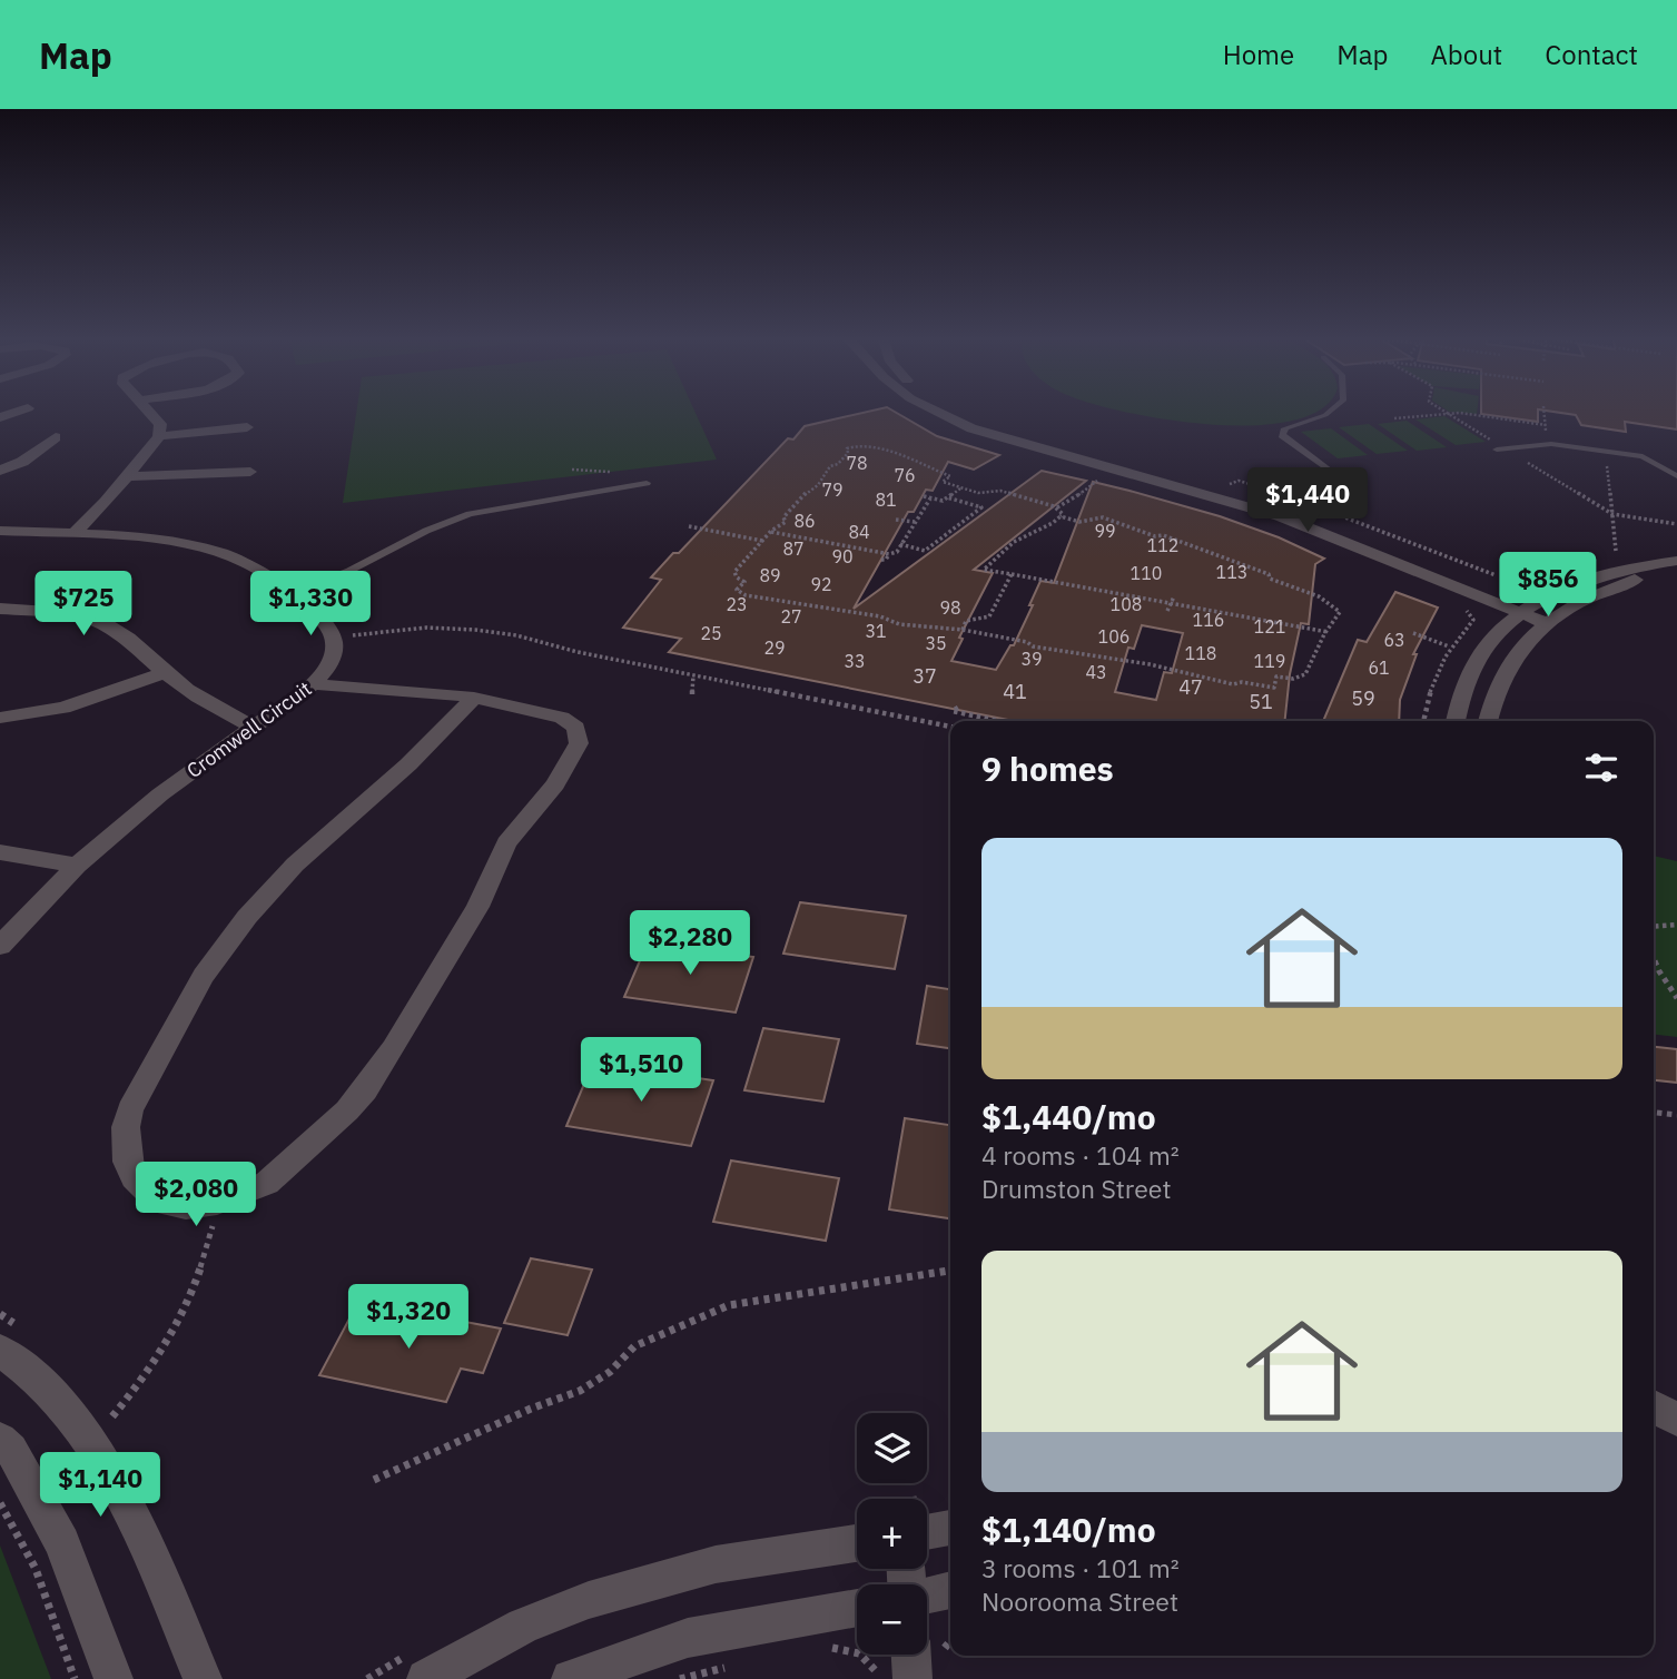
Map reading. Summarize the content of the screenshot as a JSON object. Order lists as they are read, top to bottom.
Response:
{
  "streets": {
    "street": ["Cromwell Circuit"]
  },
  "house_numbers": [
    "78",
    "76",
    "79",
    "81",
    "86",
    "99",
    "84",
    "112",
    "87",
    "90",
    "113",
    "110",
    "89",
    "92",
    "23",
    "108",
    "98",
    "27",
    "116",
    "121",
    "31",
    "25",
    "106",
    "63",
    "35",
    "29",
    "118",
    "39",
    "33",
    "119",
    "61",
    "43",
    "37",
    "47",
    "41",
    "59",
    "51"
  ],
  "page": {
    "header": "Map",
    "nav": [
      "Home",
      "Map",
      "About",
      "Contact"
    ],
    "price": [
      "$1,440",
      "$856",
      "$725",
      "$1,330",
      "$2,280",
      "$1,510",
      "$2,080",
      "$1,320",
      "$1,140"
    ],
    "heading": "9 homes",
    "list": [
      {
        "name": "$1,440/mo",
        "note": "4 rooms · 104 m² · Drumston Street"
      },
      {
        "name": "$1,140/mo",
        "note": "3 rooms · 101 m² · Noorooma Street"
      }
    ],
    "map_buttons": ["+", "−"]
  }
}
